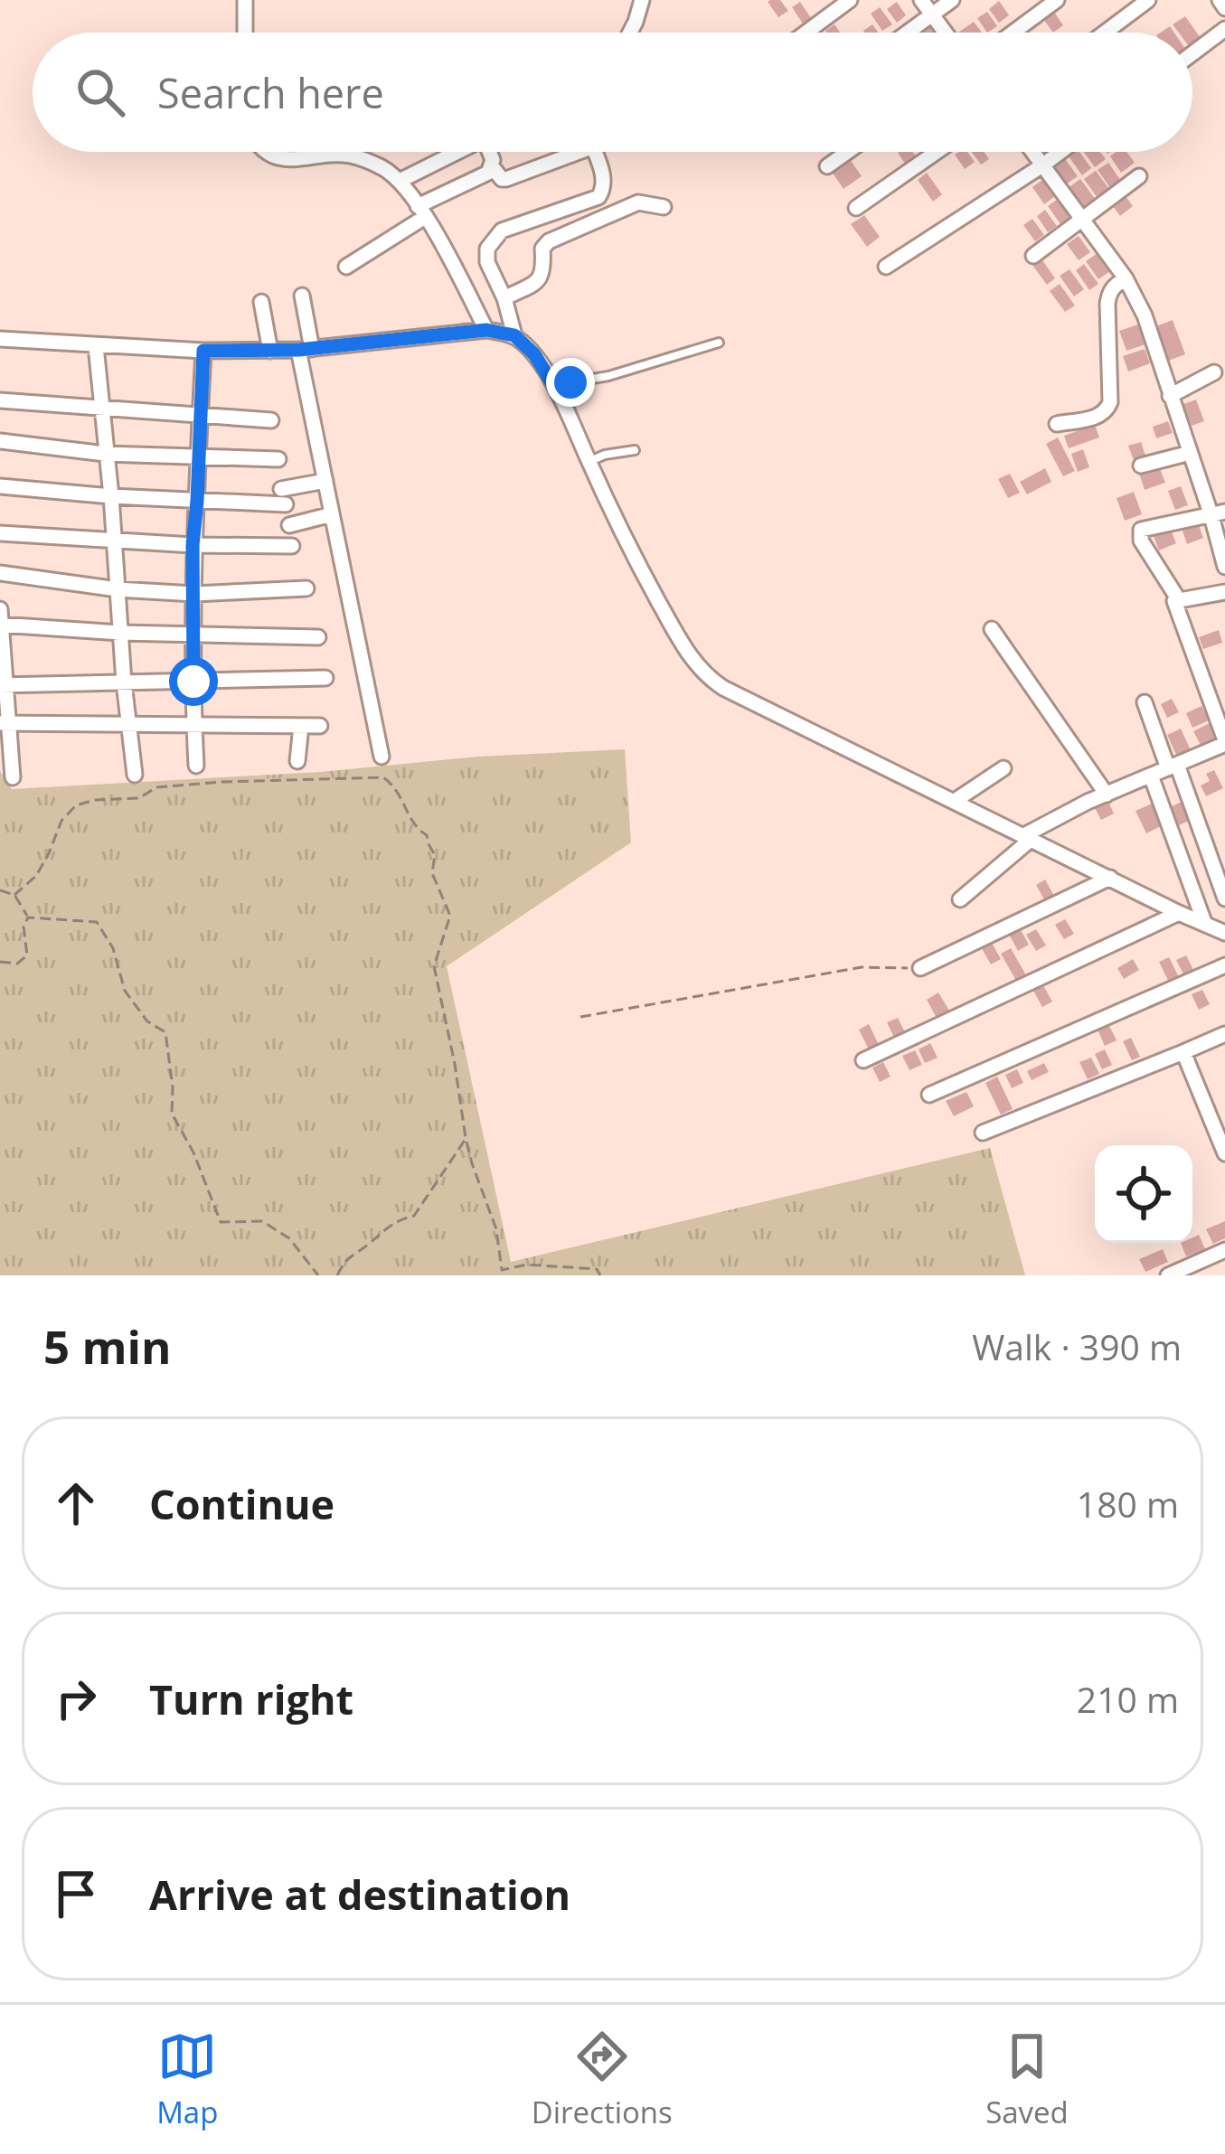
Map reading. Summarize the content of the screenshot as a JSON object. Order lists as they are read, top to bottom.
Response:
{
  "page": {
    "search": "Search here",
    "heading": ["5 min", "Walk · 390 m"],
    "list": [
      ["Continue", "180 m"],
      ["Turn right", "210 m"],
      "Arrive at destination"
    ],
    "nav": ["Map", "Directions", "Saved"]
  }
}
